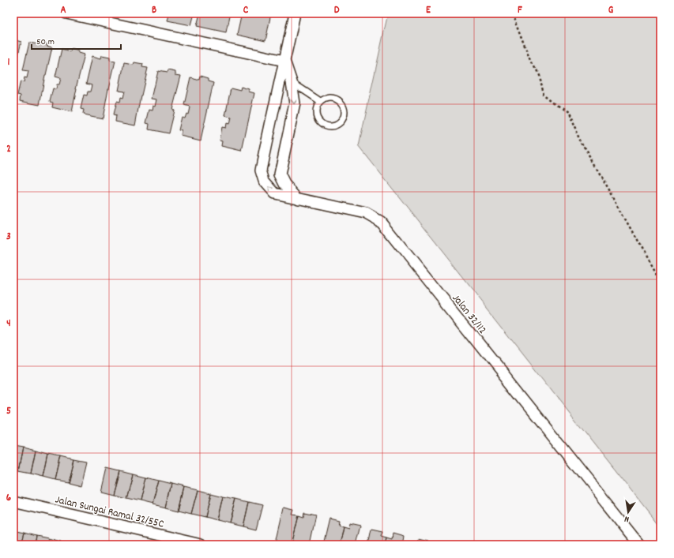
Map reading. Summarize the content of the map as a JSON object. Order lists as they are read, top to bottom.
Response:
{
  "streets": {
    "street": ["Jalan 32/112", "Jalan Sungai Ramal 32/55C"]
  },
  "scale_bar": "50 m",
  "north": "bottom",
  "grid": {
    "columns": [
      "A",
      "B",
      "C",
      "D",
      "E",
      "F",
      "G"
    ],
    "rows": [
      "1",
      "2",
      "3",
      "4",
      "5",
      "6"
    ]
  }
}
